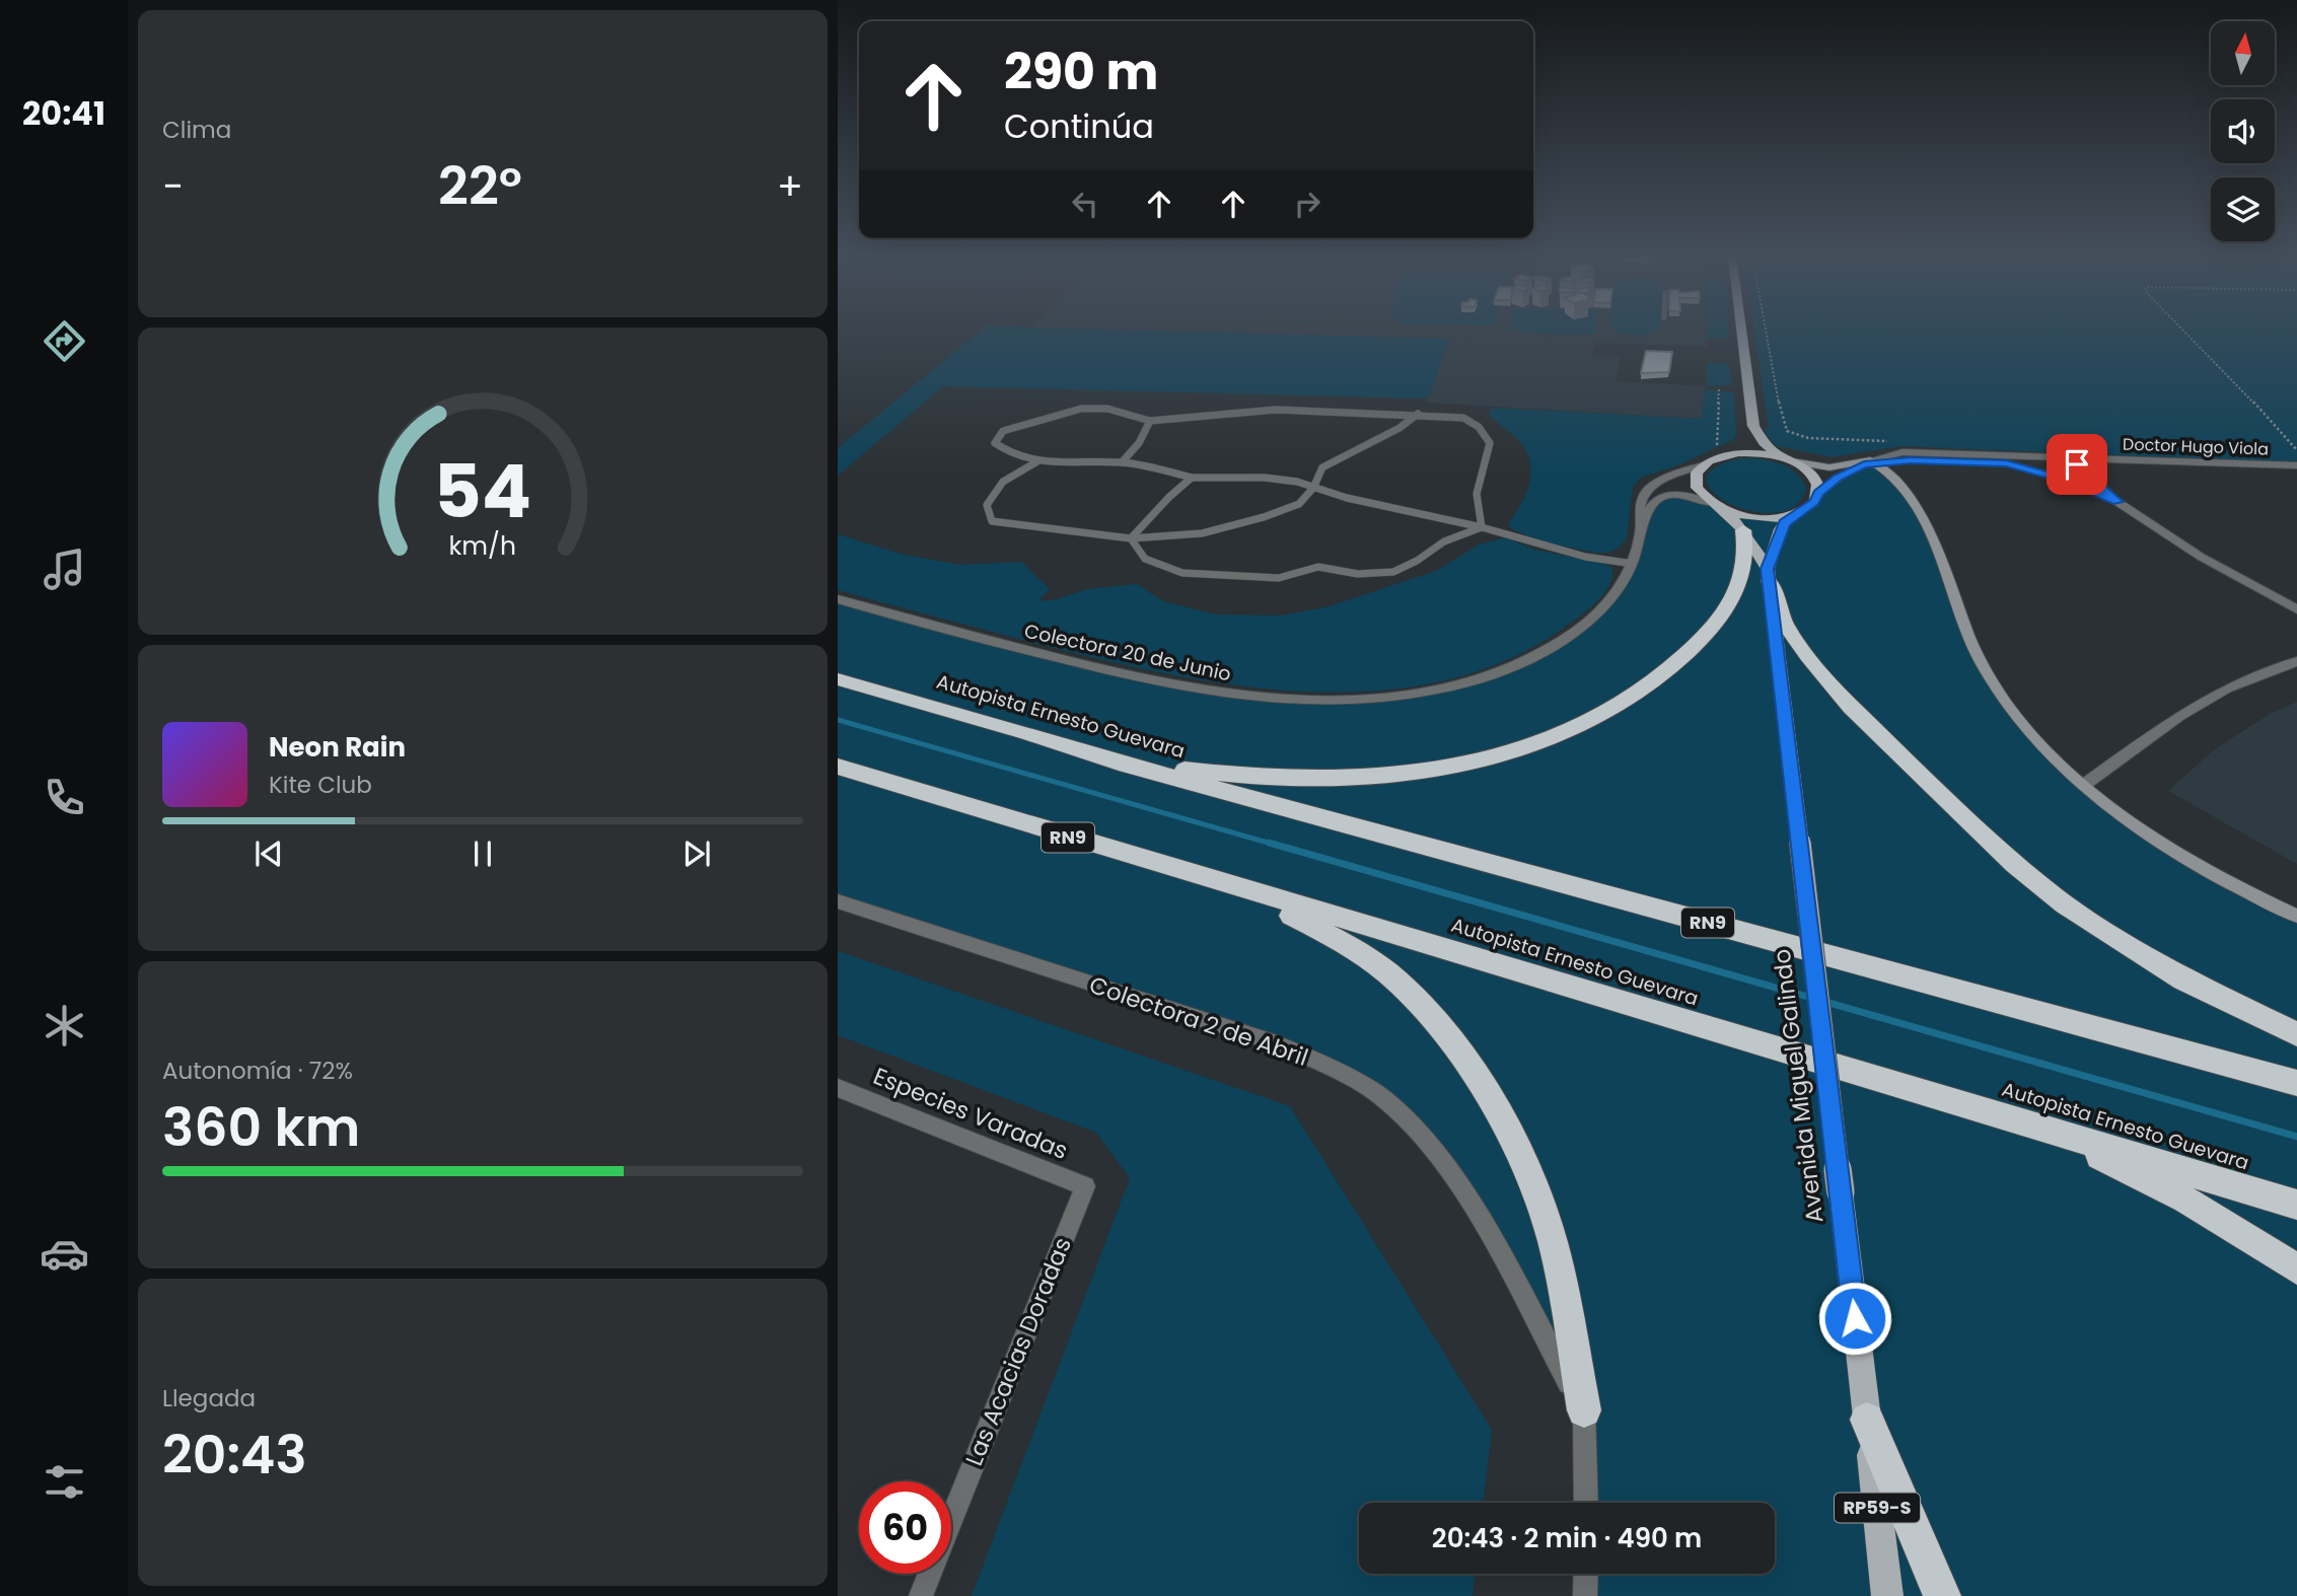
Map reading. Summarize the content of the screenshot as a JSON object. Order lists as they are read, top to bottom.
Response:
{
  "streets": {
    "highway": ["Autopista Ernesto Guevara", "RN9"],
    "main road": ["Doctor Hugo Viola", "Avenida Miguel Galindo", "RP59-S"],
    "street": [
      "Colectora 20 de Junio",
      "Colectora 2 de Abril",
      "Especies Varadas",
      "Las Acacias Doradas"
    ]
  },
  "crossings": [
    ["Doctor Hugo Viola", "Avenida Miguel Galindo"],
    ["Especies Varadas", "Las Acacias Doradas"]
  ],
  "north": "top",
  "page": {
    "tabs": "20:41",
    "tile": [
      "Clima",
      ["Autonomía · 72%", "360 km"],
      ["Llegada", "20:43"]
    ],
    "turn": ["290 m", "Continúa"],
    "heat": ["−", "22°", "+"],
    "song": ["Neon Rain", "Kite Club"],
    "limit": "60",
    "trip": "20:43 · 2 min · 490 m",
    "gauge": ["54", "km/h"]
  }
}
